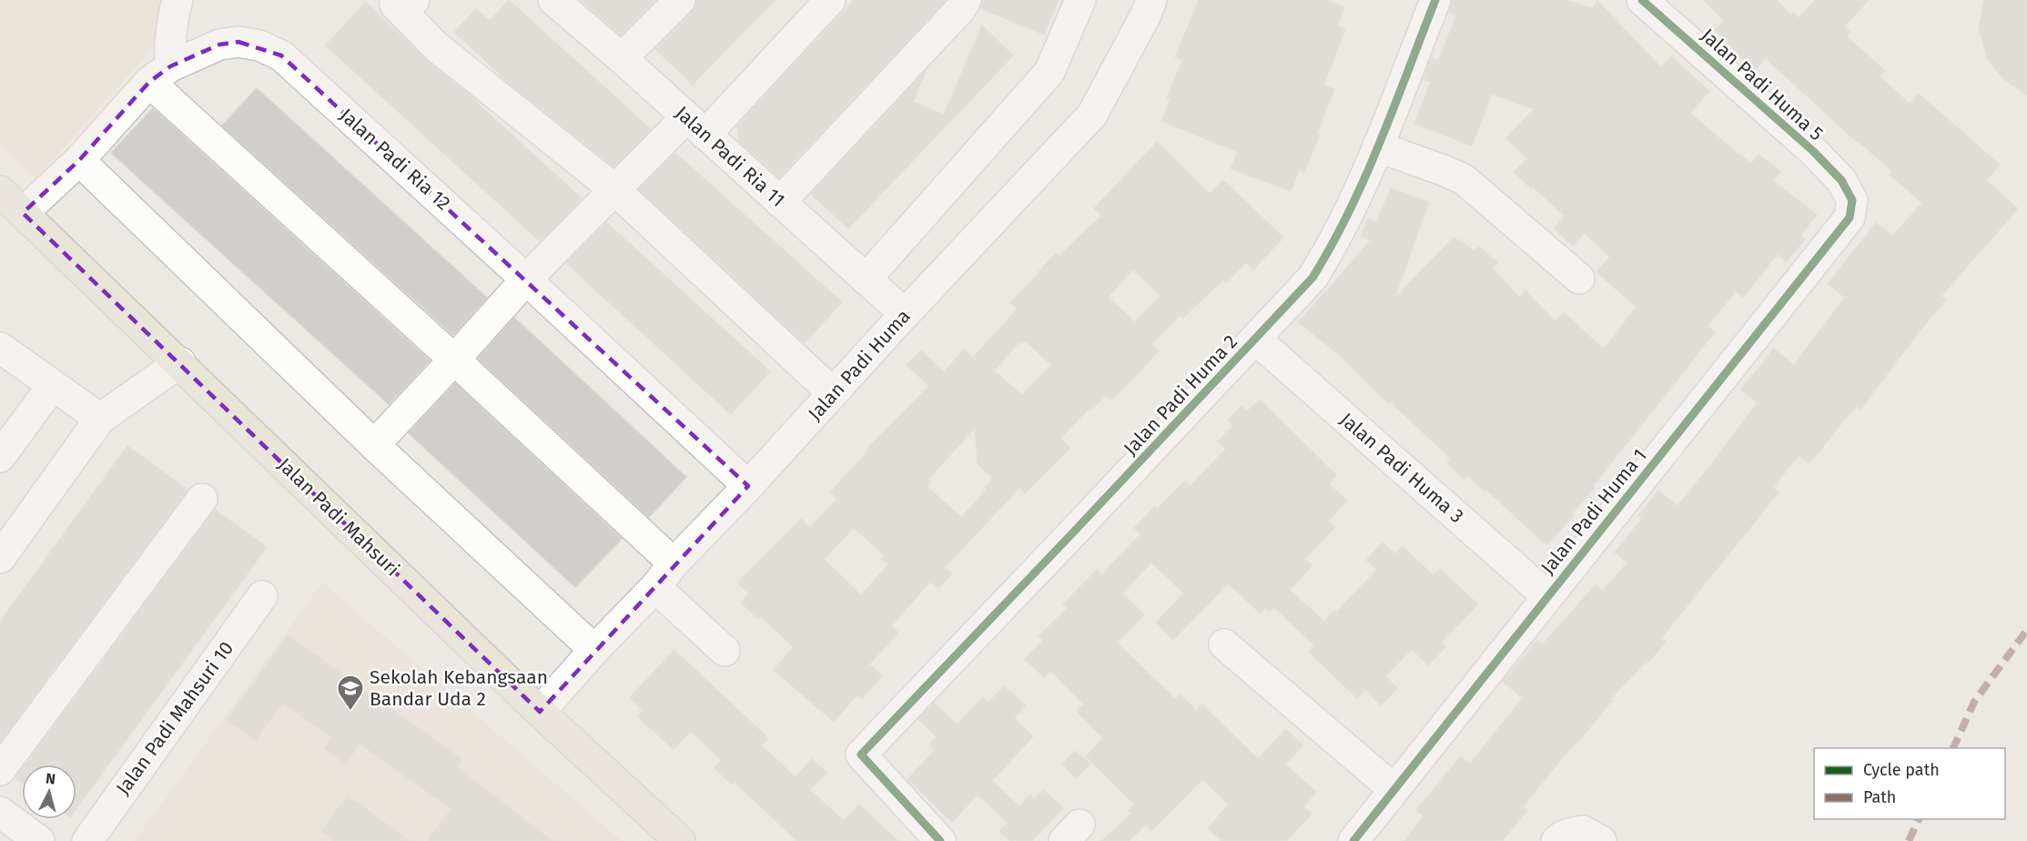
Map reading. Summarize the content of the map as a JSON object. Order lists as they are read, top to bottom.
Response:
{
  "streets": {
    "main road": ["Jalan Padi Mahsuri"],
    "street": [
      "Jalan Padi Huma 5",
      "Jalan Padi Ria 11",
      "Jalan Padi Ria 12",
      "Jalan Padi Huma",
      "Jalan Padi Huma 2",
      "Jalan Padi Huma 3",
      "Jalan Padi Huma 1",
      "Jalan Padi Mahsuri 10"
    ]
  },
  "crossings": [
    ["Jalan Padi Huma 5", "Jalan Padi Huma 1"],
    ["Jalan Padi Ria 11", "Jalan Padi Huma"],
    ["Jalan Padi Ria 12", "Jalan Padi Huma"],
    ["Jalan Padi Ria 12", "Jalan Padi Mahsuri"],
    ["Jalan Padi Huma", "Jalan Padi Mahsuri"],
    ["Jalan Padi Huma 2", "Jalan Padi Huma 3"],
    ["Jalan Padi Huma 3", "Jalan Padi Huma 1"]
  ],
  "places": {
    "school or university": ["Sekolah Kebangsaan Bandar Uda 2"]
  },
  "legend": ["Cycle path", "Path"],
  "north": "top"
}
